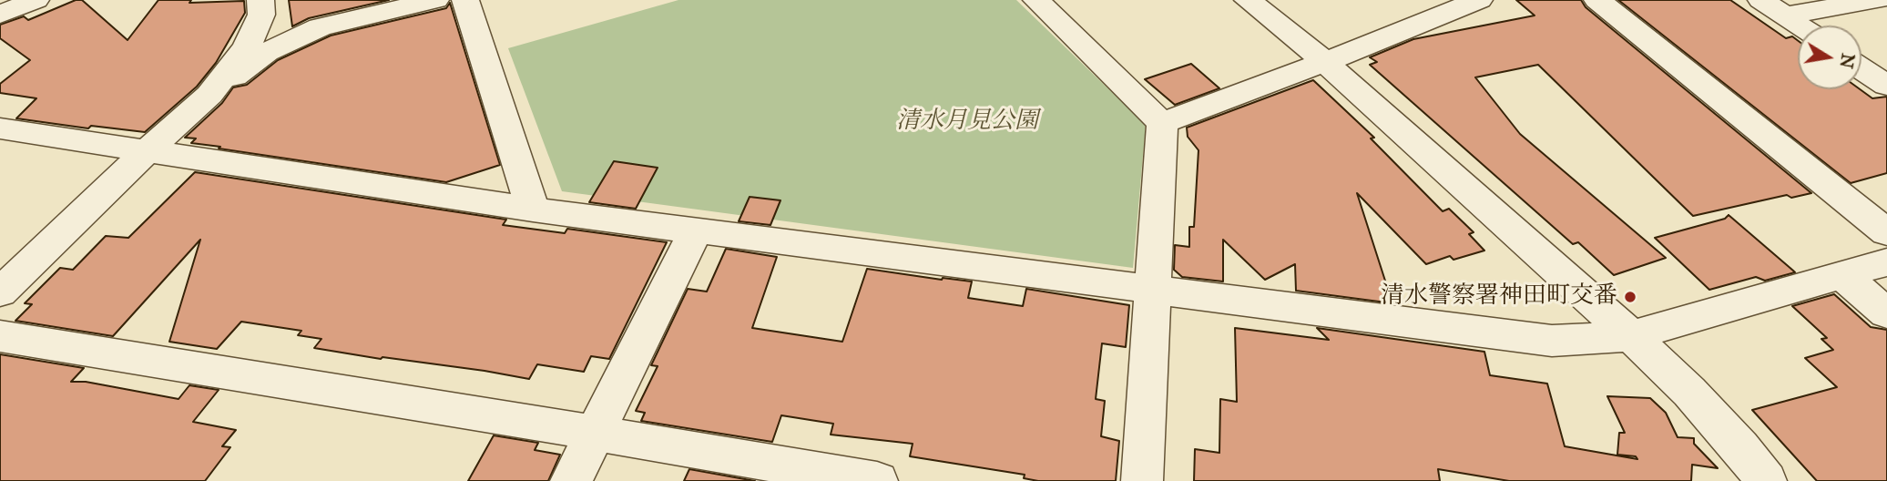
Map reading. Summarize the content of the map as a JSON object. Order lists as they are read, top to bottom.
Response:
{
  "parks": ["清水月見公園"],
  "places": ["清水警察署神田町交番"],
  "north": "right"
}
